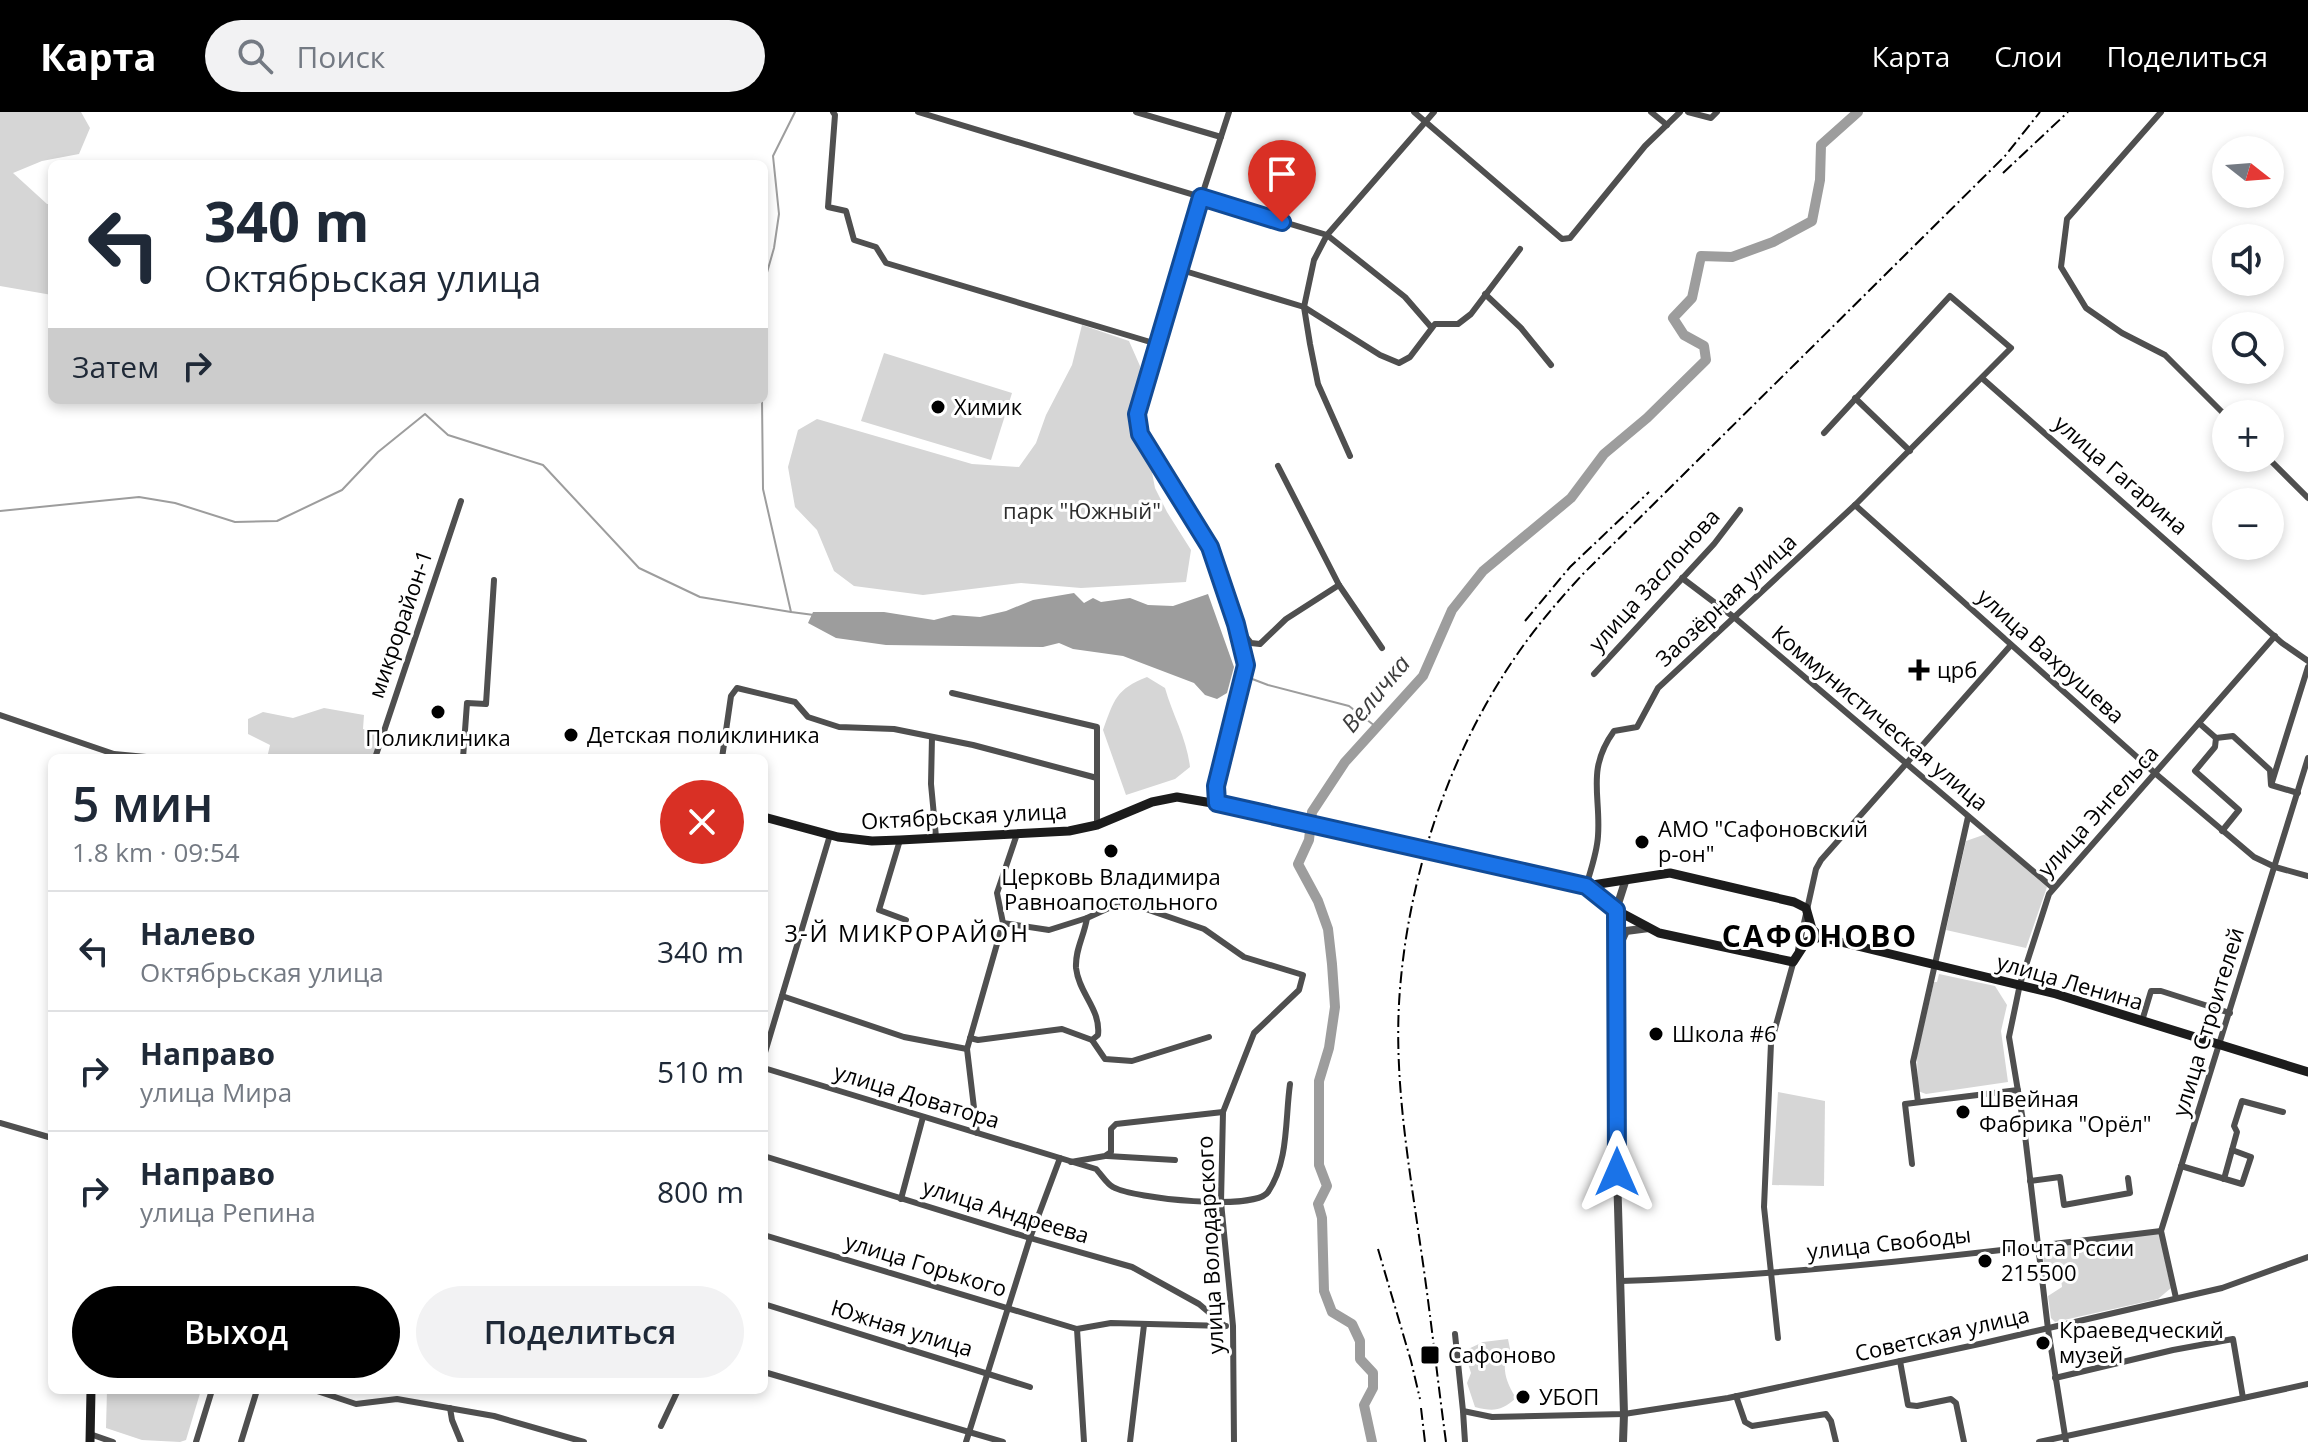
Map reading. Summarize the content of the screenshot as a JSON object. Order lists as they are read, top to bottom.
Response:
{
  "streets": {
    "main road": ["Октябрьская улица", "улица Ленина"],
    "street": [
      "улица Гагарина",
      "улица Заслонова",
      "Заозёрная улица",
      "микрорайон-1",
      "улица Вахрушева",
      "Коммунистическая улица",
      "улица Энгельса",
      "улица Строителей",
      "улица Доватора",
      "улица Андреева",
      "улица Свободы",
      "улица Володарского",
      "улица Горького",
      "Южная улица",
      "Советская улица"
    ]
  },
  "crossings": [
    ["улица Гагарина", "Заозёрная улица"],
    ["улица Гагарина", "улица Энгельса"],
    ["улица Заслонова", "Коммунистическая улица"],
    ["Заозёрная улица", "улица Вахрушева"],
    ["Заозёрная улица", "Коммунистическая улица"],
    ["Заозёрная улица", "Октябрьская улица"],
    ["улица Вахрушева", "улица Энгельса"],
    ["улица Вахрушева", "улица Строителей"],
    ["Коммунистическая улица", "улица Энгельса"],
    ["улица Энгельса", "улица Ленина"],
    ["улица Энгельса", "улица Свободы"],
    ["улица Энгельса", "Советская улица"],
    ["улица Ленина", "улица Строителей"],
    ["улица Строителей", "улица Свободы"],
    ["улица Строителей", "Советская улица"],
    ["улица Доватора", "улица Володарского"],
    ["улица Андреева", "улица Володарского"]
  ],
  "districts": ["3-Й МИКРОРАЙОН", "САФОНОВО"],
  "water": ["Величка"],
  "parks": ["парк \"Южный\""],
  "places": {
    "other": [
      "Химик",
      "Поликлиника",
      "Детская поликлиника",
      "АМО \"Сафоновский р-он\"",
      "Церковь Владимира Равноапостольного",
      "Школа #6",
      "Швейная Фабрика \"Орёл\"",
      "Почта Рссии 215500",
      "Краеведческий музей",
      "УБОП"
    ],
    "health": ["црб"],
    "transit": ["Сафоново"]
  },
  "north": "right",
  "page": {
    "header": "Карта",
    "search": "Поиск",
    "nav": ["Карта", "Слои", "Поделиться"],
    "map_buttons": ["+", "−"],
    "turn": ["340 m", "Октябрьская улица"],
    "then": "Затем",
    "heading": ["5 мин", "1.8 km · 09:54"],
    "list": [
      {
        "name": "Налево",
        "note": "Октябрьская улица",
        "value": "340 m"
      },
      {
        "name": "Направо",
        "note": "улица Мира",
        "value": "510 m"
      },
      {
        "name": "Направо",
        "note": "улица Репина",
        "value": "800 m"
      }
    ],
    "buttons": ["Выход", "Поделиться"]
  }
}
